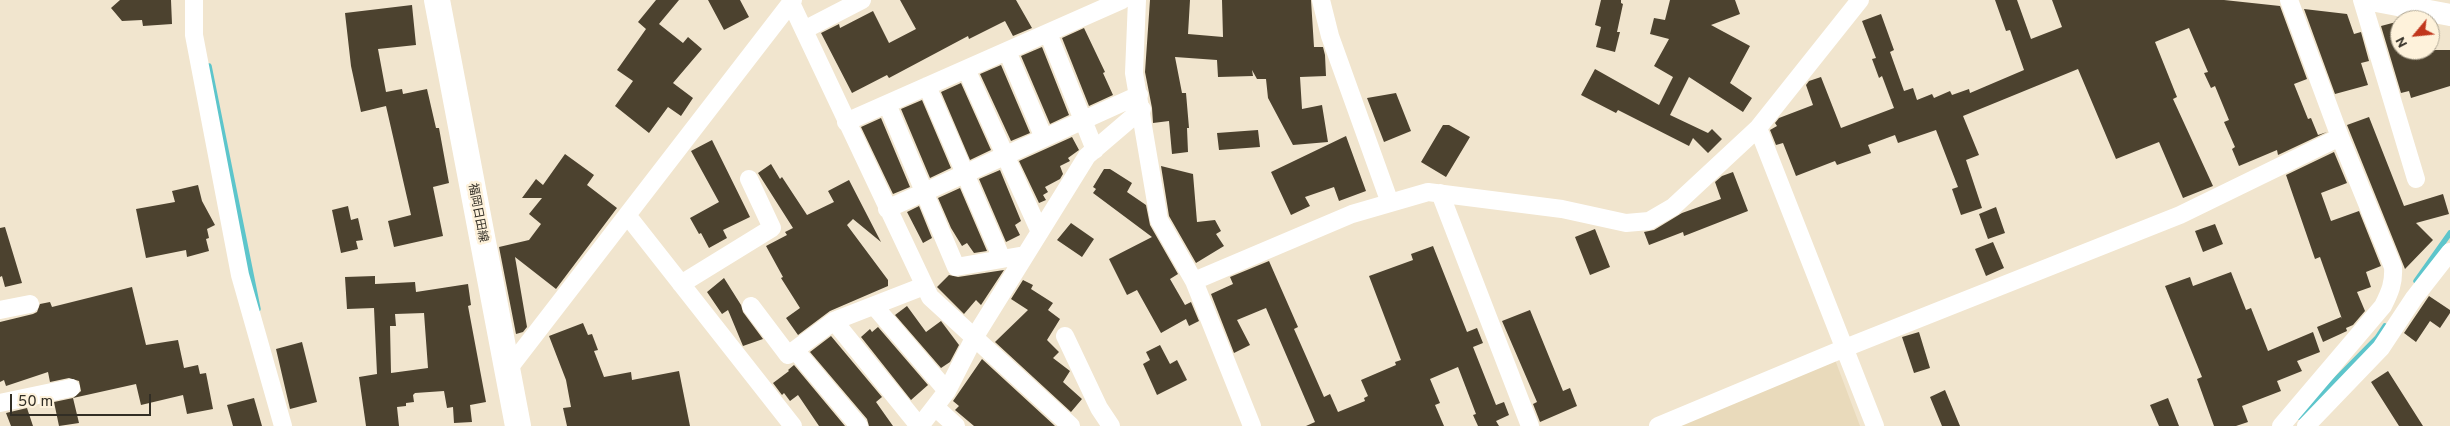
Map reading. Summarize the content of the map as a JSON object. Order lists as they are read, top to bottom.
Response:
{
  "streets": {
    "main road": ["福岡日田線"]
  },
  "scale_bar": "50 m",
  "north": "bottom left"
}
